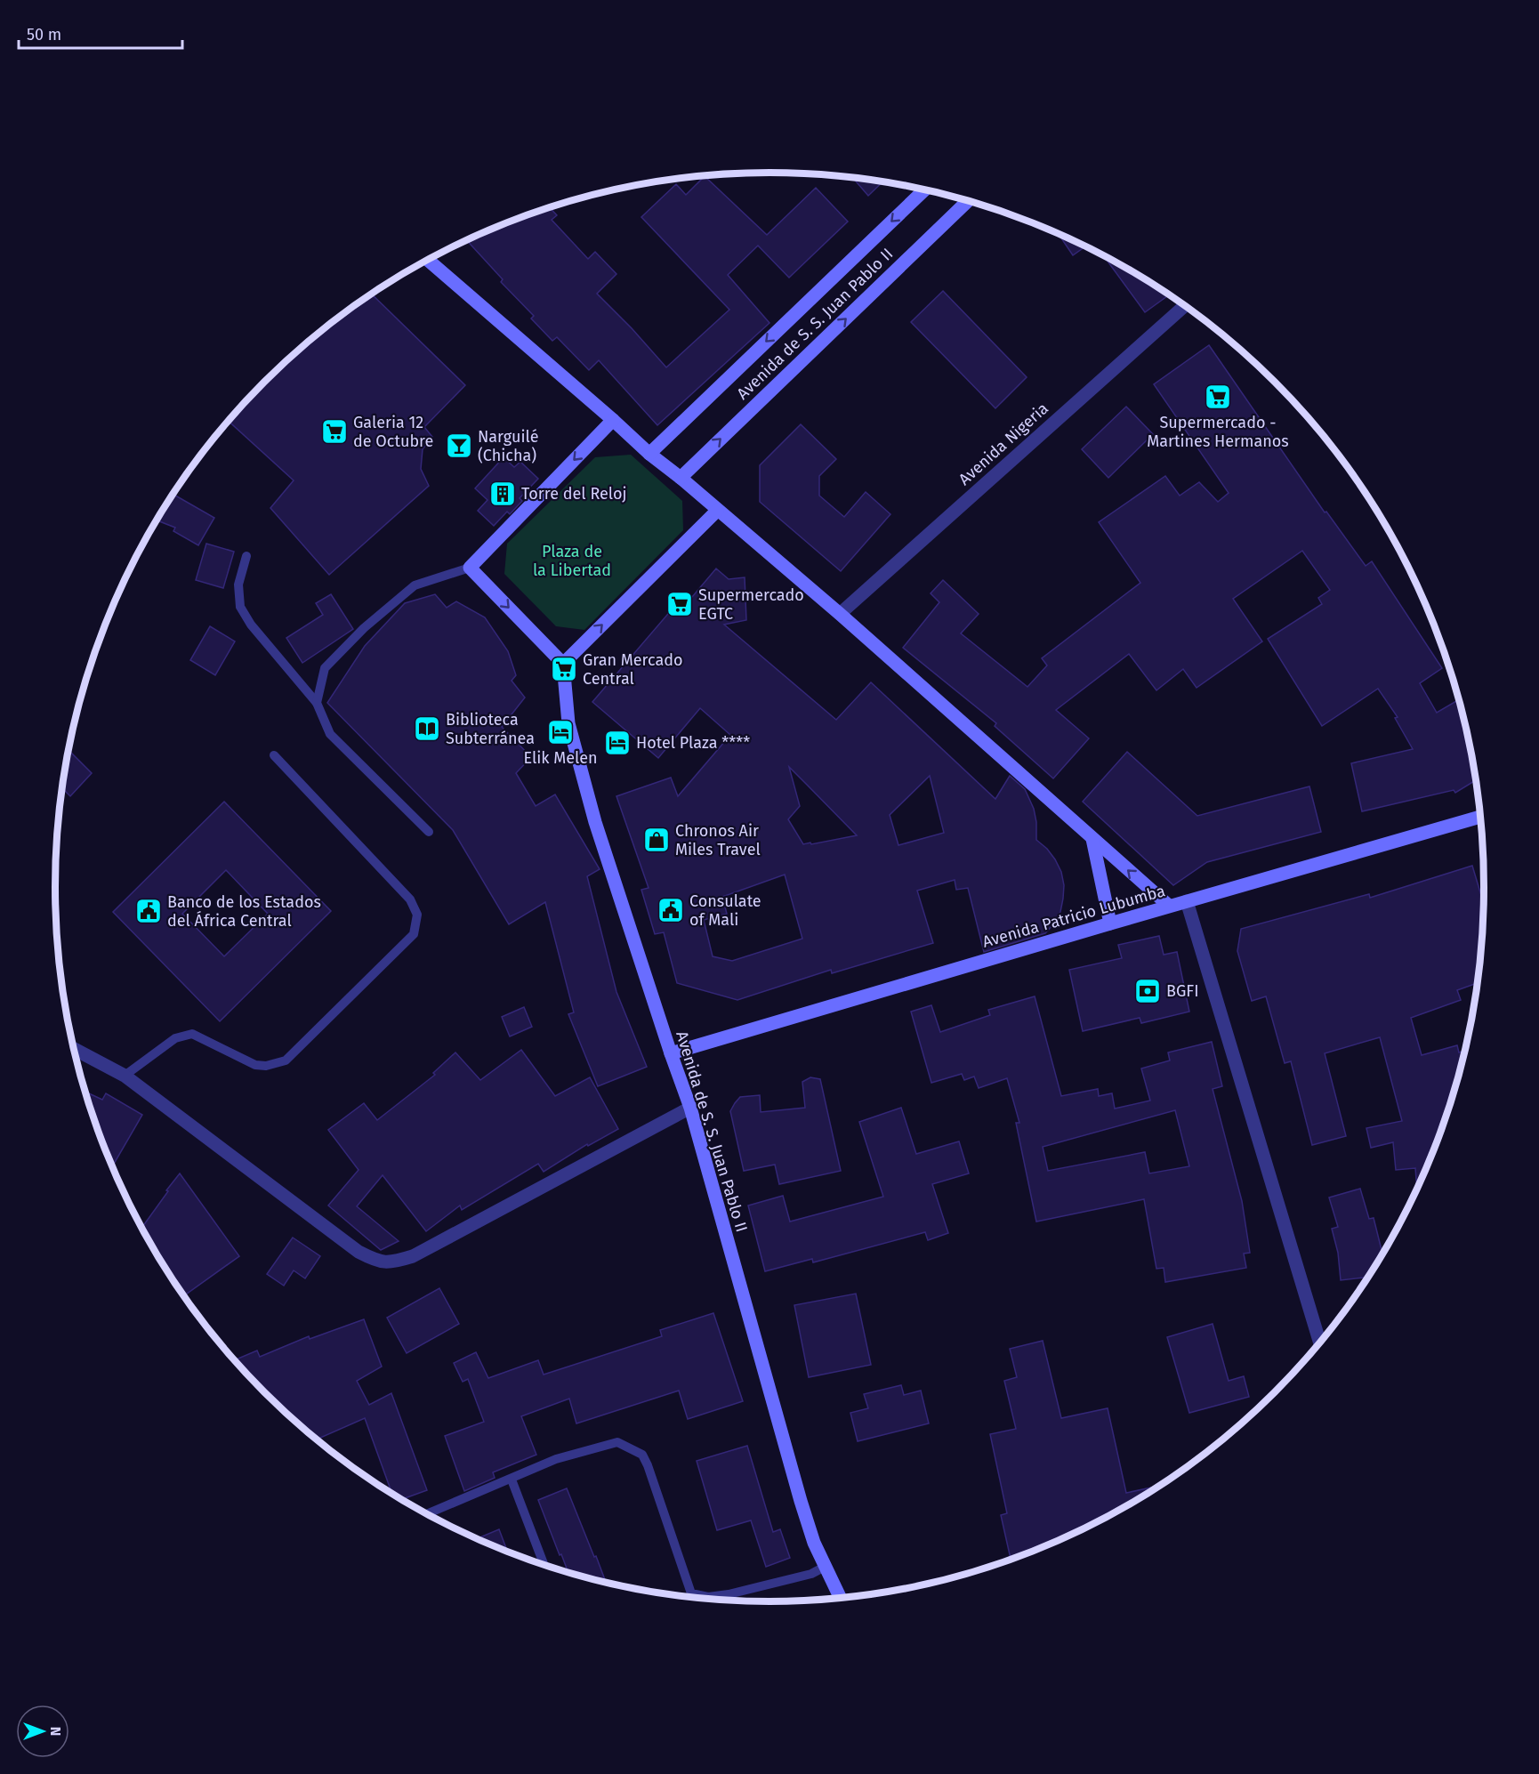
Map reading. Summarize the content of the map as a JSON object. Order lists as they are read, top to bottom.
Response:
{
  "streets": {
    "street": ["Avenida de S. S. Juan Pablo II", "Avenida Nigeria", "Avenida Patricio Lubumba"]
  },
  "crossings": [
    ["Avenida de S. S. Juan Pablo II", "Avenida Patricio Lubumba"]
  ],
  "parks": ["Plaza de la Libertad"],
  "places": {
    "supermarket": [
      "Supermercado - Martines Hermanos",
      "Galeria 12 de Octubre",
      "Supermercado EGTC",
      "Gran Mercado Central"
    ],
    "bar": ["Narguilé (Chicha)"],
    "building": ["Torre del Reloj"],
    "library": ["Biblioteca Subterránea"],
    "hotel": ["Elik Melen", "Hotel Plaza ****"],
    "shop": ["Chronos Air Miles Travel"],
    "public building": ["Consulate of Mali", "Banco de los Estados del África Central"],
    "bank": ["BGFI"]
  },
  "scale_bar": "50 m",
  "north": "right"
}
